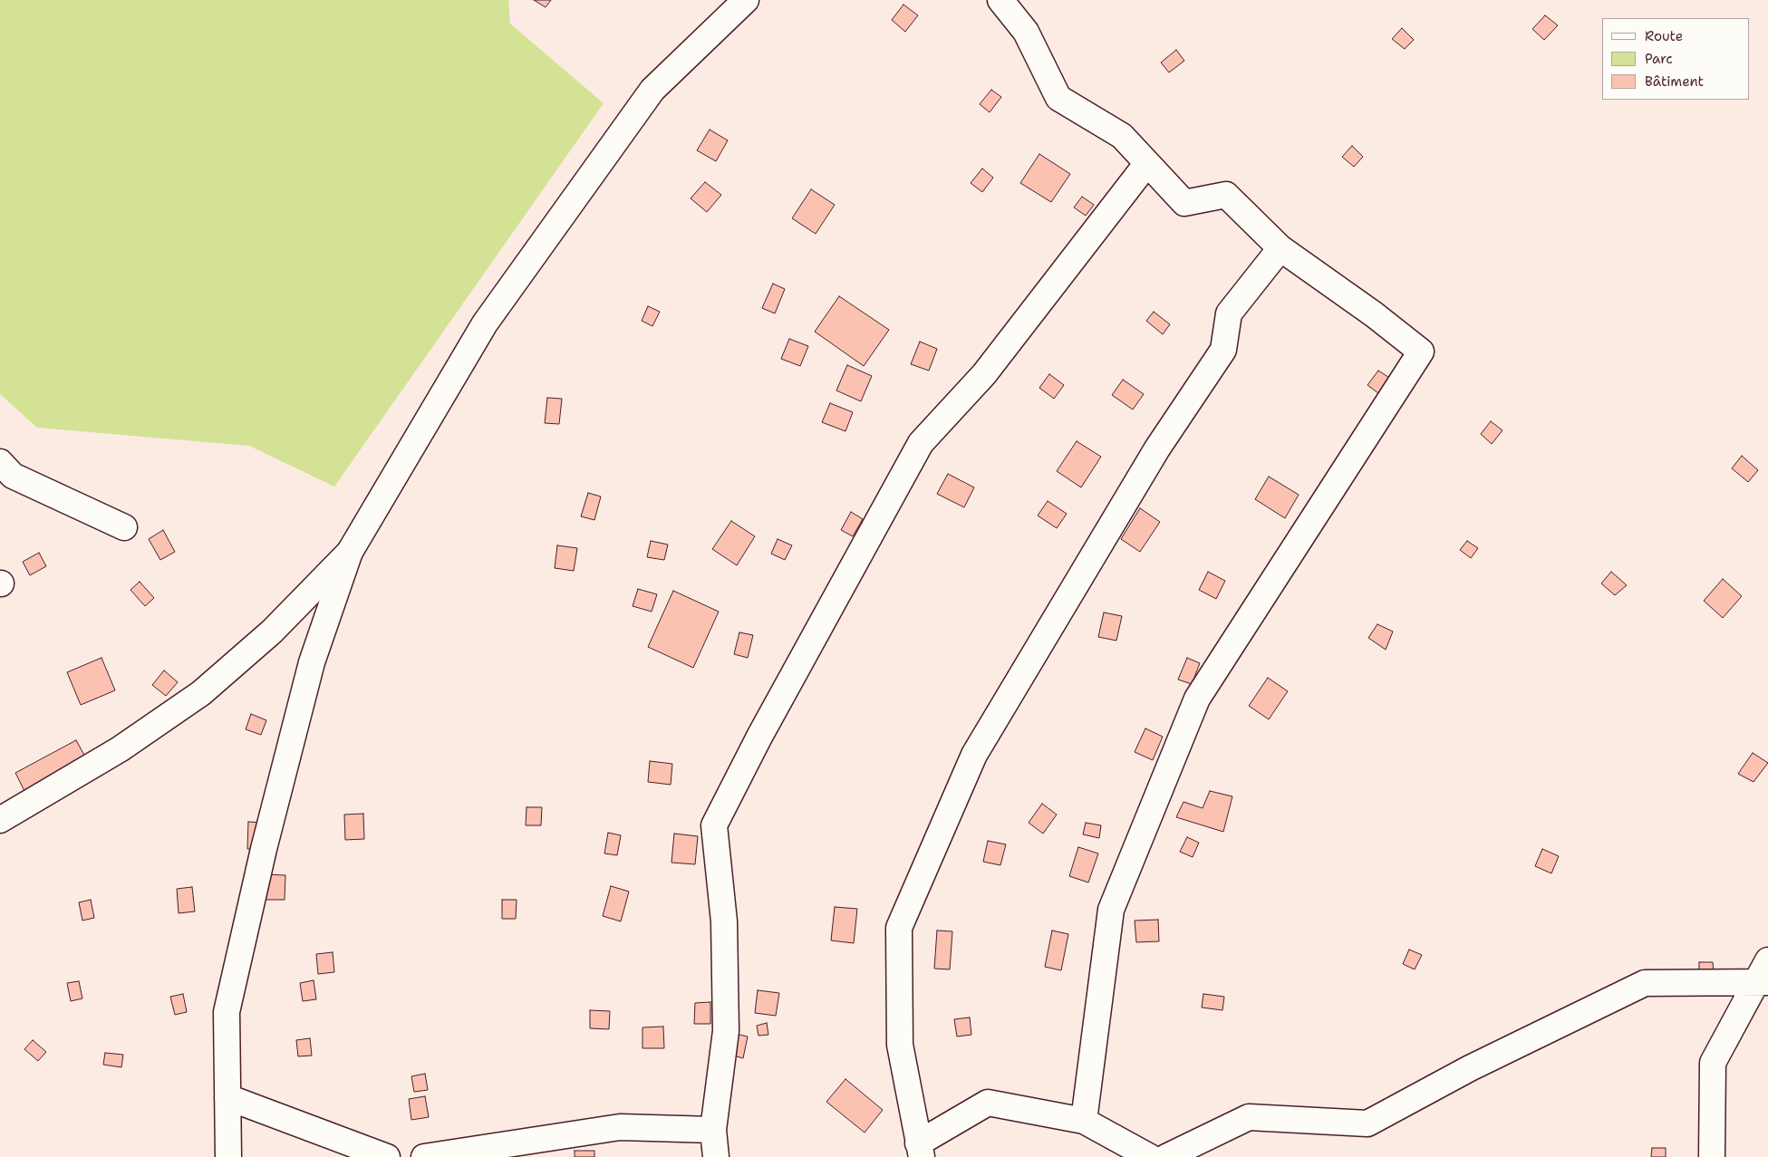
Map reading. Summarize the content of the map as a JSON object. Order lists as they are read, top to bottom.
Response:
{
  "legend": ["Route", "Parc", "Bâtiment"]
}
